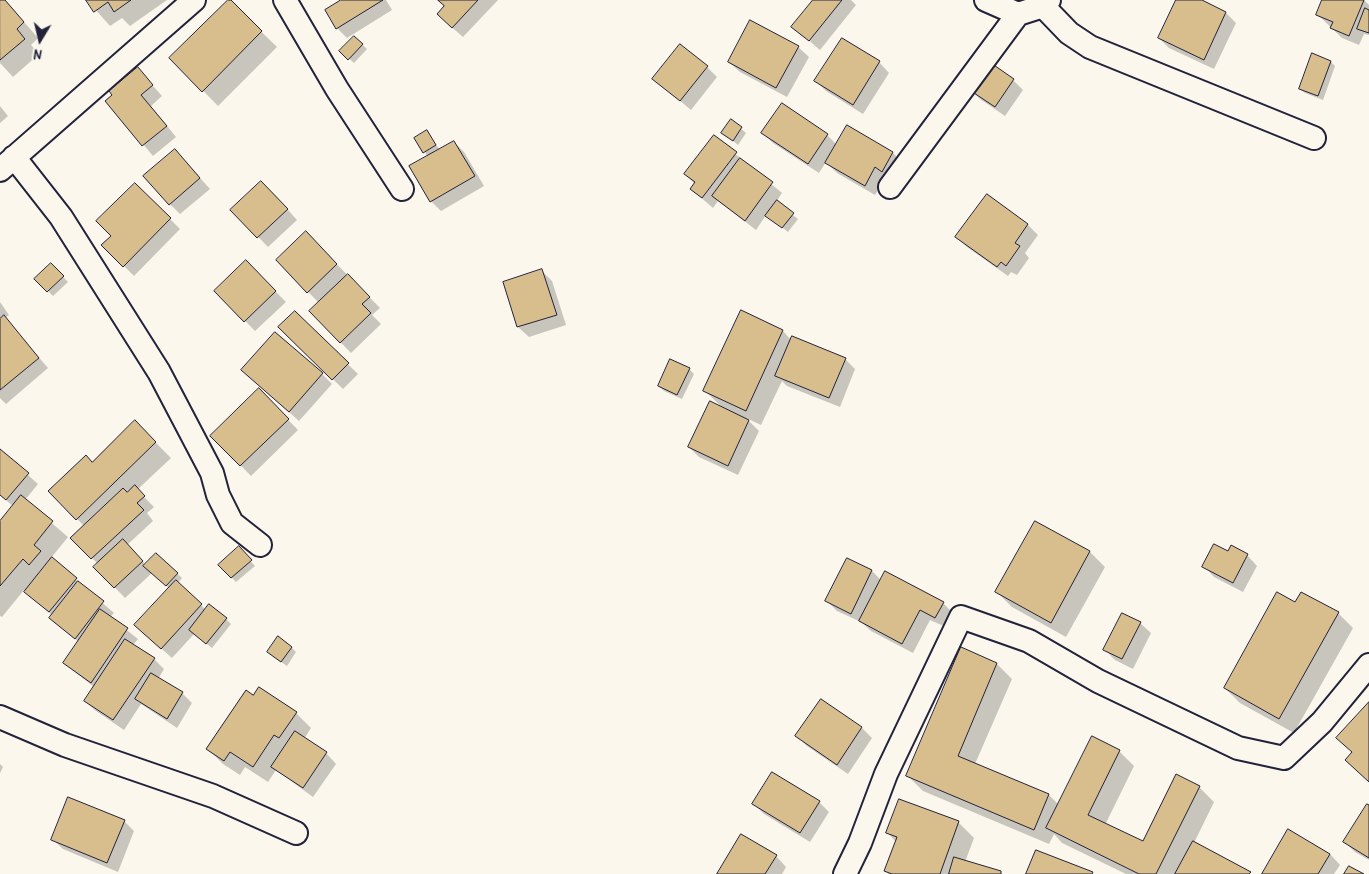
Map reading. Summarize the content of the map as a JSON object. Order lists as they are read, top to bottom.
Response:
{
  "north": "bottom"
}
